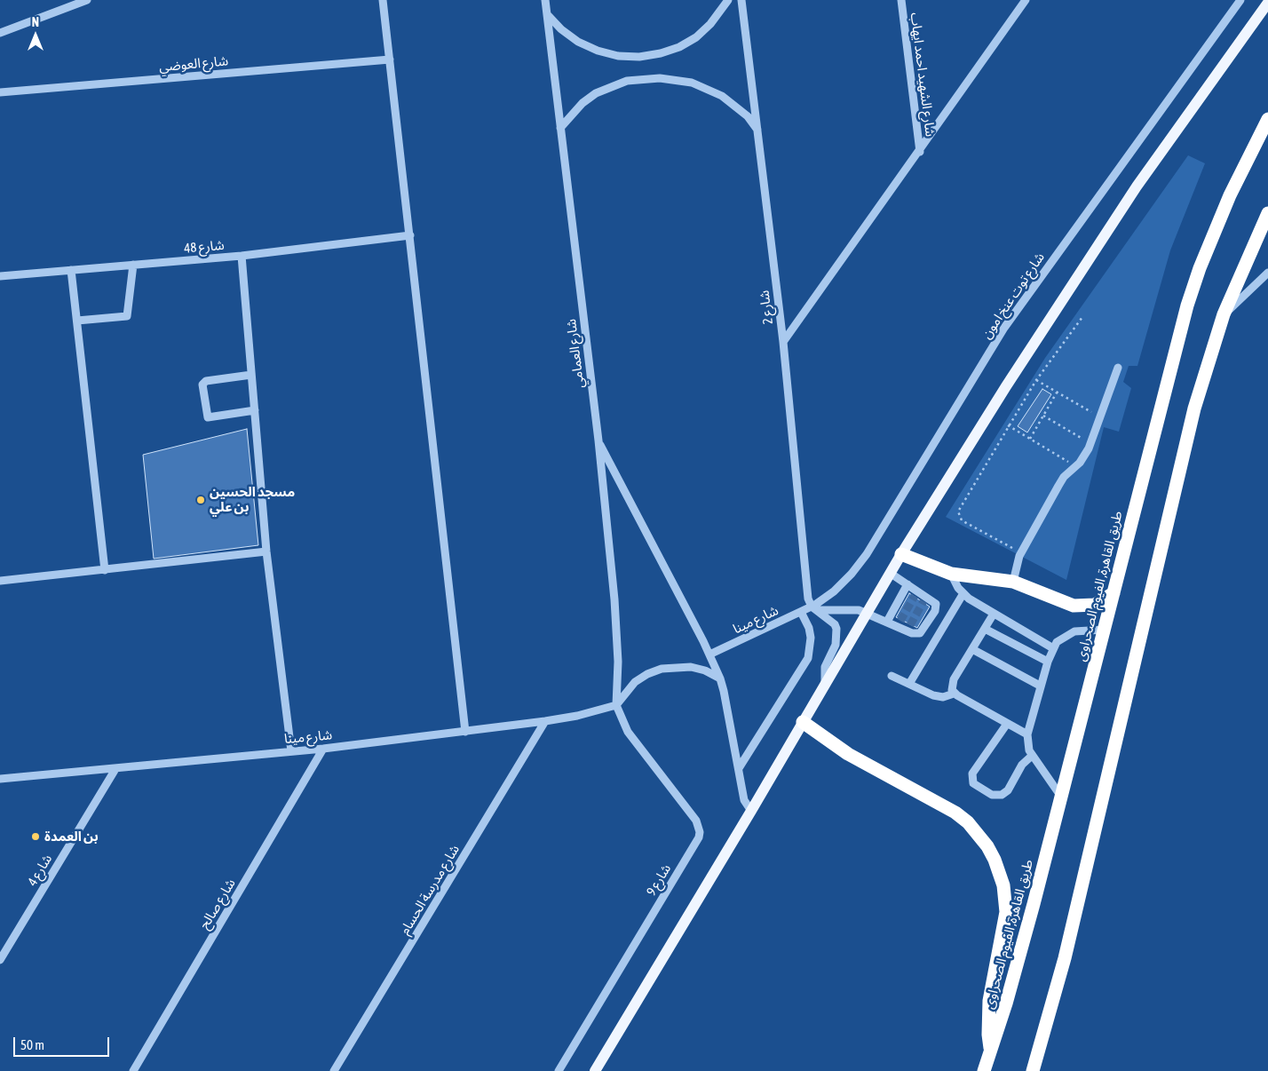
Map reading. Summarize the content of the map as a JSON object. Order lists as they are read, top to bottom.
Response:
{
  "streets": {
    "highway": ["طريق القاهرة, الفيوم الصحراوى"],
    "street": [
      "شارع العوضي",
      "شارع الشهيد احمد ايهاب",
      "شارع 48",
      "شارع توت عنخ امون",
      "شارع 2",
      "شارع العمامي",
      "شارع مينا",
      "شارع 4",
      "شارع 9",
      "شارع مدرسة الحسام",
      "شارع صالح"
    ]
  },
  "crossings": [
    ["شارع توت عنخ امون", "شارع 2"],
    ["شارع توت عنخ امون", "شارع مينا"],
    ["شارع 2", "شارع مينا"],
    ["شارع العمامي", "شارع مينا"],
    ["شارع العمامي", "شارع 9"],
    ["شارع مينا", "شارع 4"],
    ["شارع مينا", "شارع 9"],
    ["شارع مينا", "شارع مدرسة الحسام"],
    ["شارع مينا", "شارع صالح"]
  ],
  "places": ["مسجد الحسين بن علي", "بن العمدة"],
  "scale_bar": "50 m",
  "north": "top"
}
